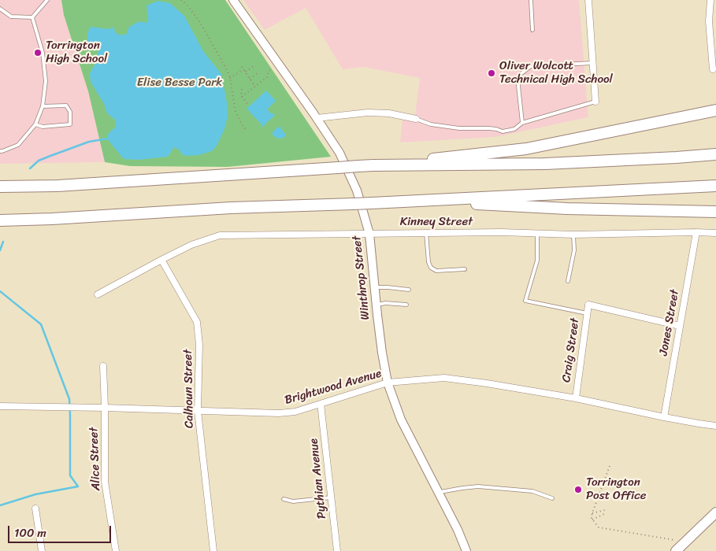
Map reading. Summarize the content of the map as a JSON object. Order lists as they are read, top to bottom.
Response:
{
  "streets": {
    "street": [
      "Kinney Street",
      "Winthrop Street",
      "Jones Street",
      "Craig Street",
      "Brightwood Avenue",
      "Calhoun Street",
      "Alice Street",
      "Pythian Avenue"
    ]
  },
  "crossings": [
    ["Kinney Street", "Winthrop Street"],
    ["Kinney Street", "Jones Street"],
    ["Kinney Street", "Calhoun Street"],
    ["Winthrop Street", "Brightwood Avenue"],
    ["Jones Street", "Craig Street"],
    ["Jones Street", "Brightwood Avenue"],
    ["Craig Street", "Brightwood Avenue"],
    ["Brightwood Avenue", "Calhoun Street"],
    ["Brightwood Avenue", "Alice Street"],
    ["Brightwood Avenue", "Pythian Avenue"]
  ],
  "parks": ["Elise Besse Park"],
  "places": ["Torrington High School", "Oliver Wolcott Technical High School", "Torrington Post Office"],
  "scale_bar": "100 m"
}
